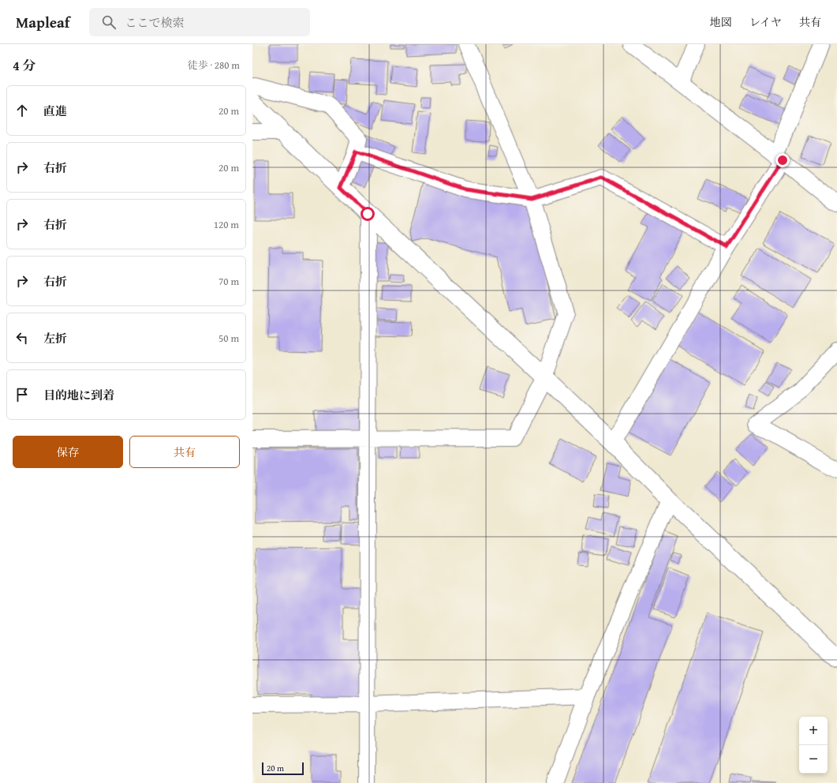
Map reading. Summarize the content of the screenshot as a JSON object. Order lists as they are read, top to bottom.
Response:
{
  "scale_bar": "20 m",
  "page": {
    "header": "Mapleaf",
    "search": "ここで検索",
    "nav": ["地図", "レイヤ", "共有"],
    "heading": ["4 分", "徒歩 · 280 m"],
    "list": [
      ["直進", "20 m"],
      ["右折", "20 m"],
      ["右折", "120 m"],
      ["右折", "70 m"],
      ["左折", "50 m"],
      "目的地に到着"
    ],
    "buttons": ["保存", "共有"],
    "map_buttons": ["+", "−"],
    "scale": "20 m"
  }
}
